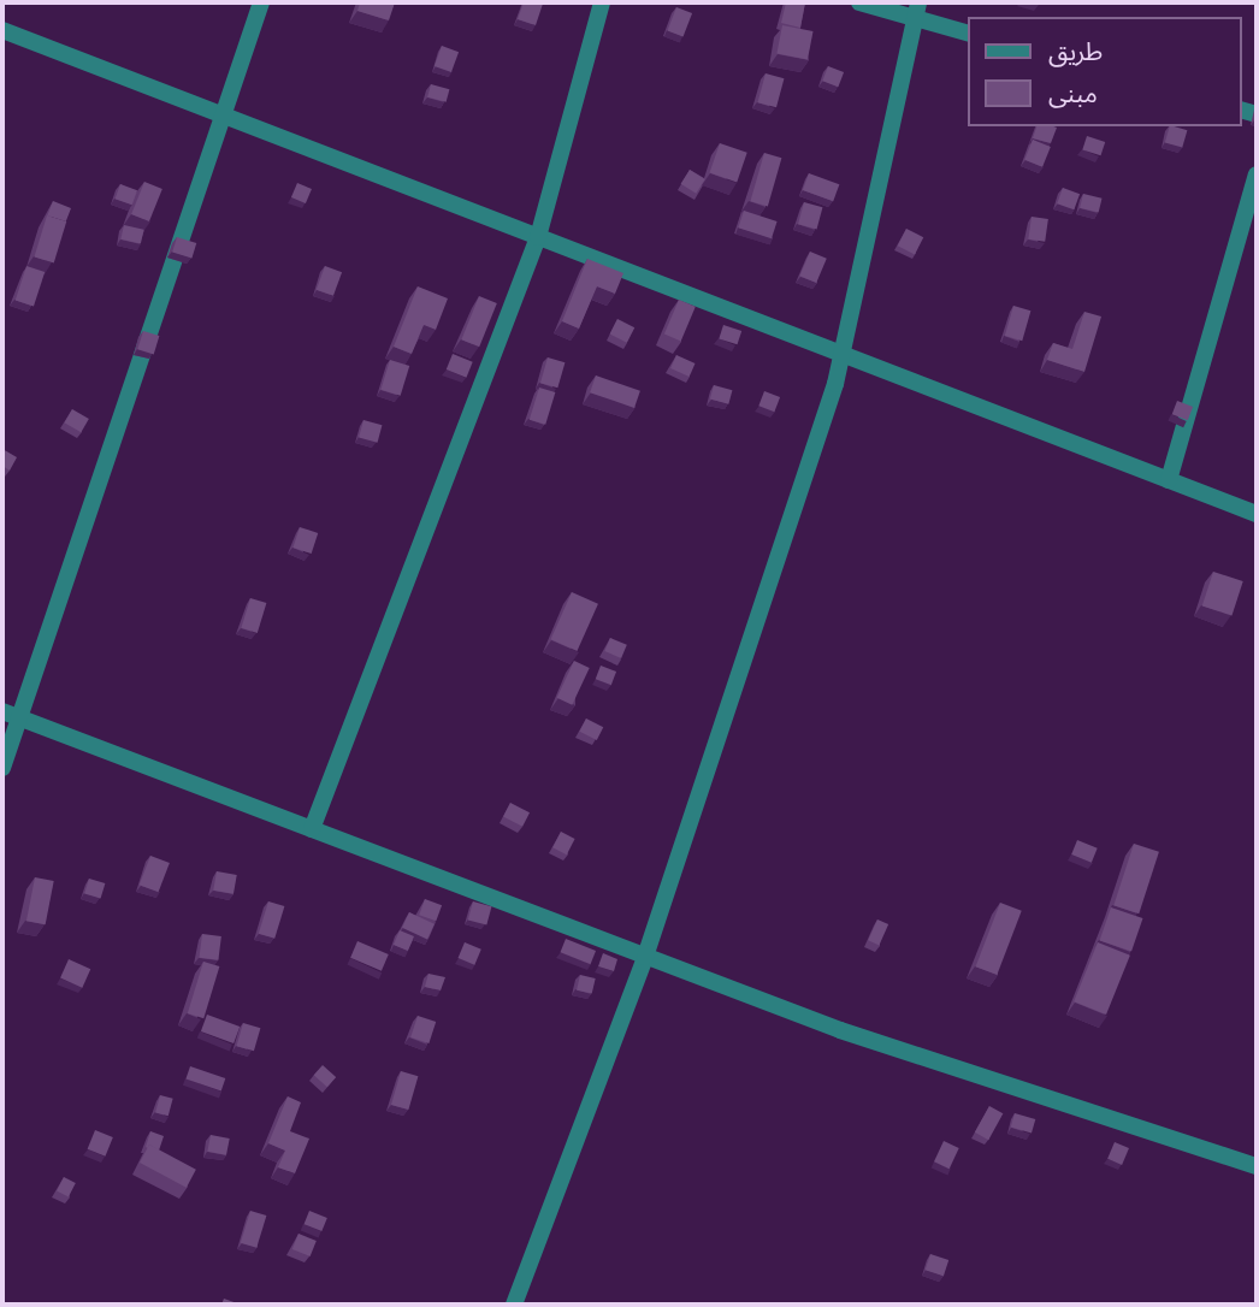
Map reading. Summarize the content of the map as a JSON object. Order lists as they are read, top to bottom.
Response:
{
  "legend": ["طريق", "مبنى"]
}
